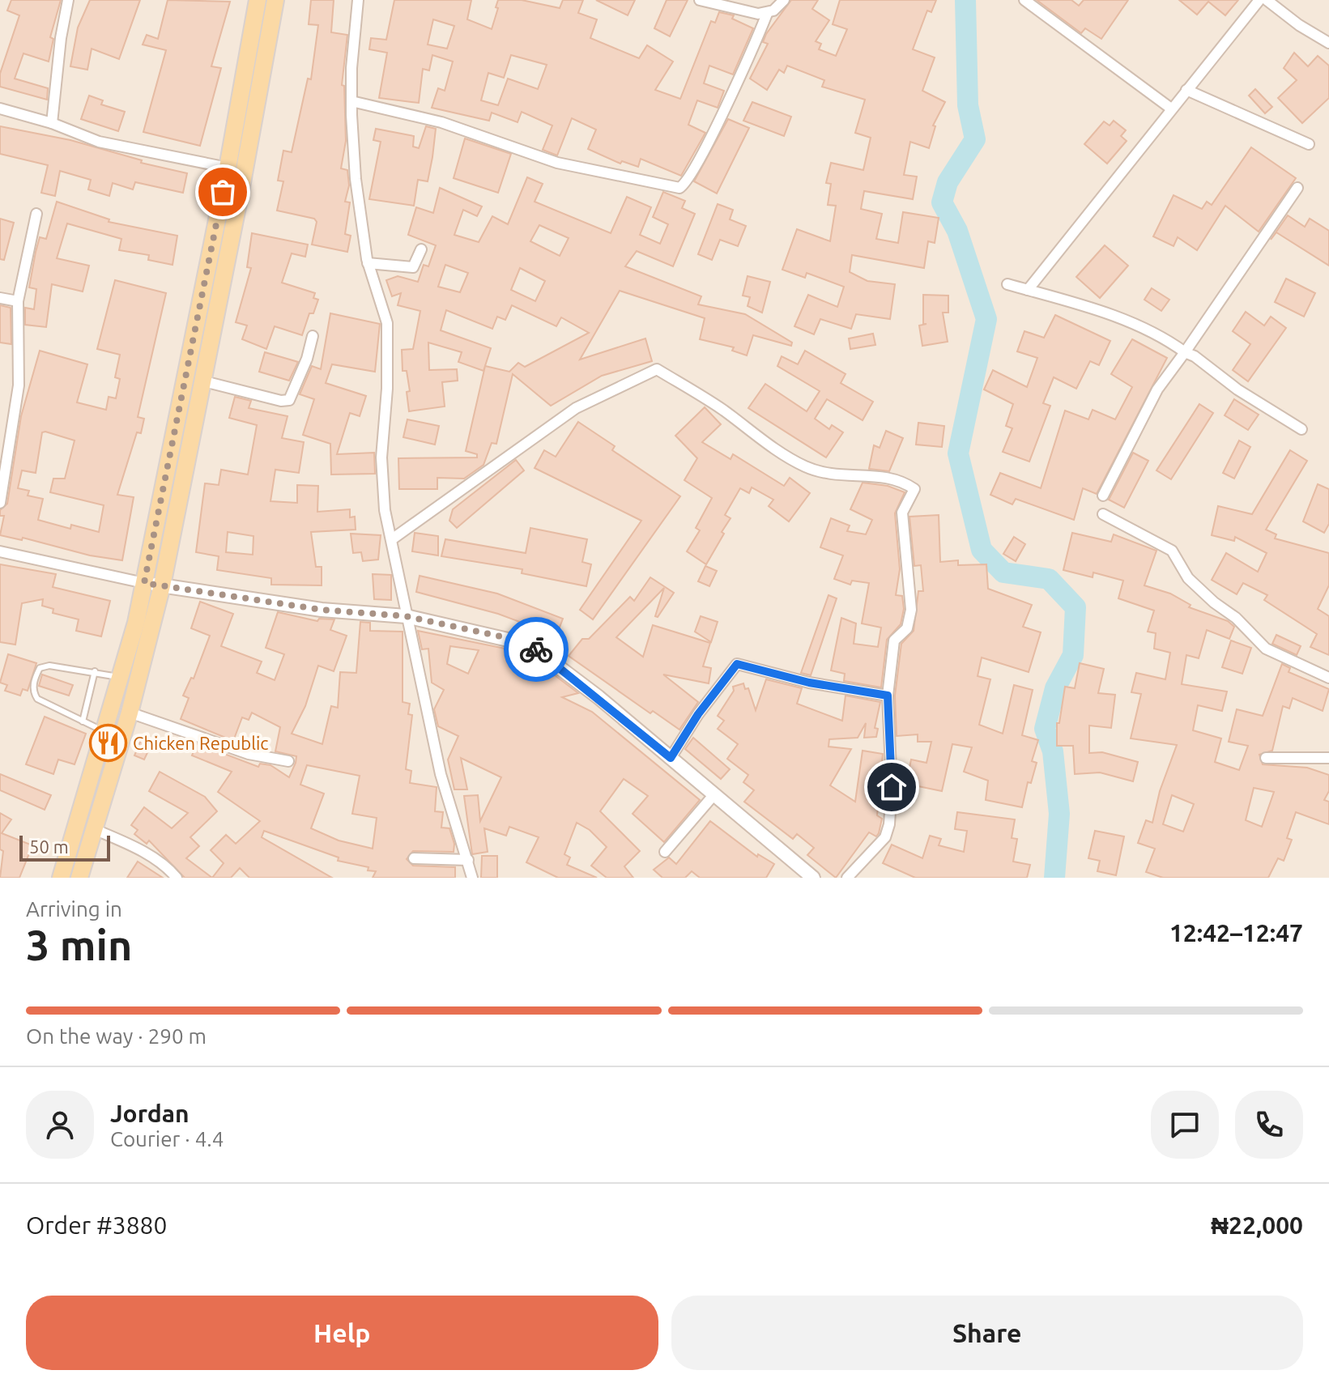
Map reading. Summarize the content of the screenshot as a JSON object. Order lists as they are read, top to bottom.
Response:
{
  "places": {
    "restaurant": ["Chicken Republic"]
  },
  "scale_bar": "50 m",
  "page": {
    "scale": "50 m",
    "heading": ["3 min", "Arriving in", "12:42–12:47"],
    "panel": [
      "Jordan",
      "Courier · 4.4",
      "Order #3880",
      "₦22,000"
    ],
    "bar": "On the way · 290 m",
    "buttons": ["Help", "Share"]
  }
}
